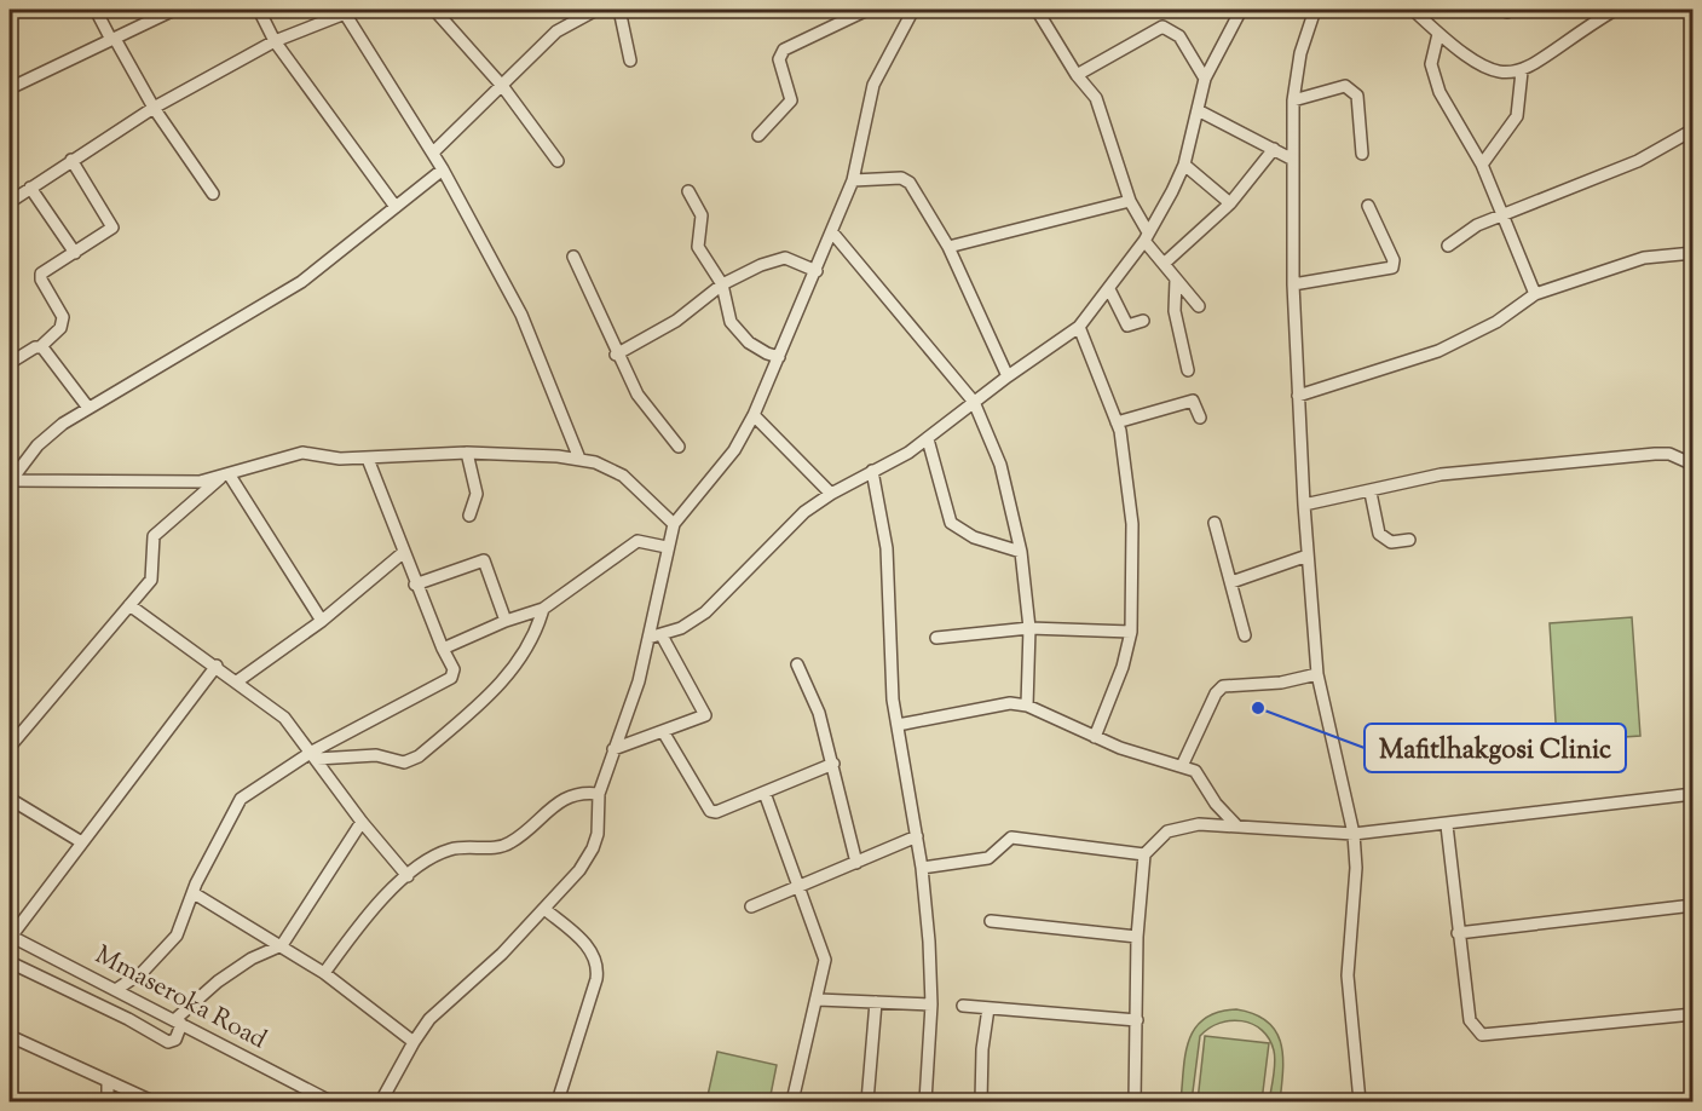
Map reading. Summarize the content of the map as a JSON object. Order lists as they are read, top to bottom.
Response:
{
  "streets": {
    "street": ["Mmaseroka Road"]
  },
  "places": ["Mafitlhakgosi Clinic"]
}
